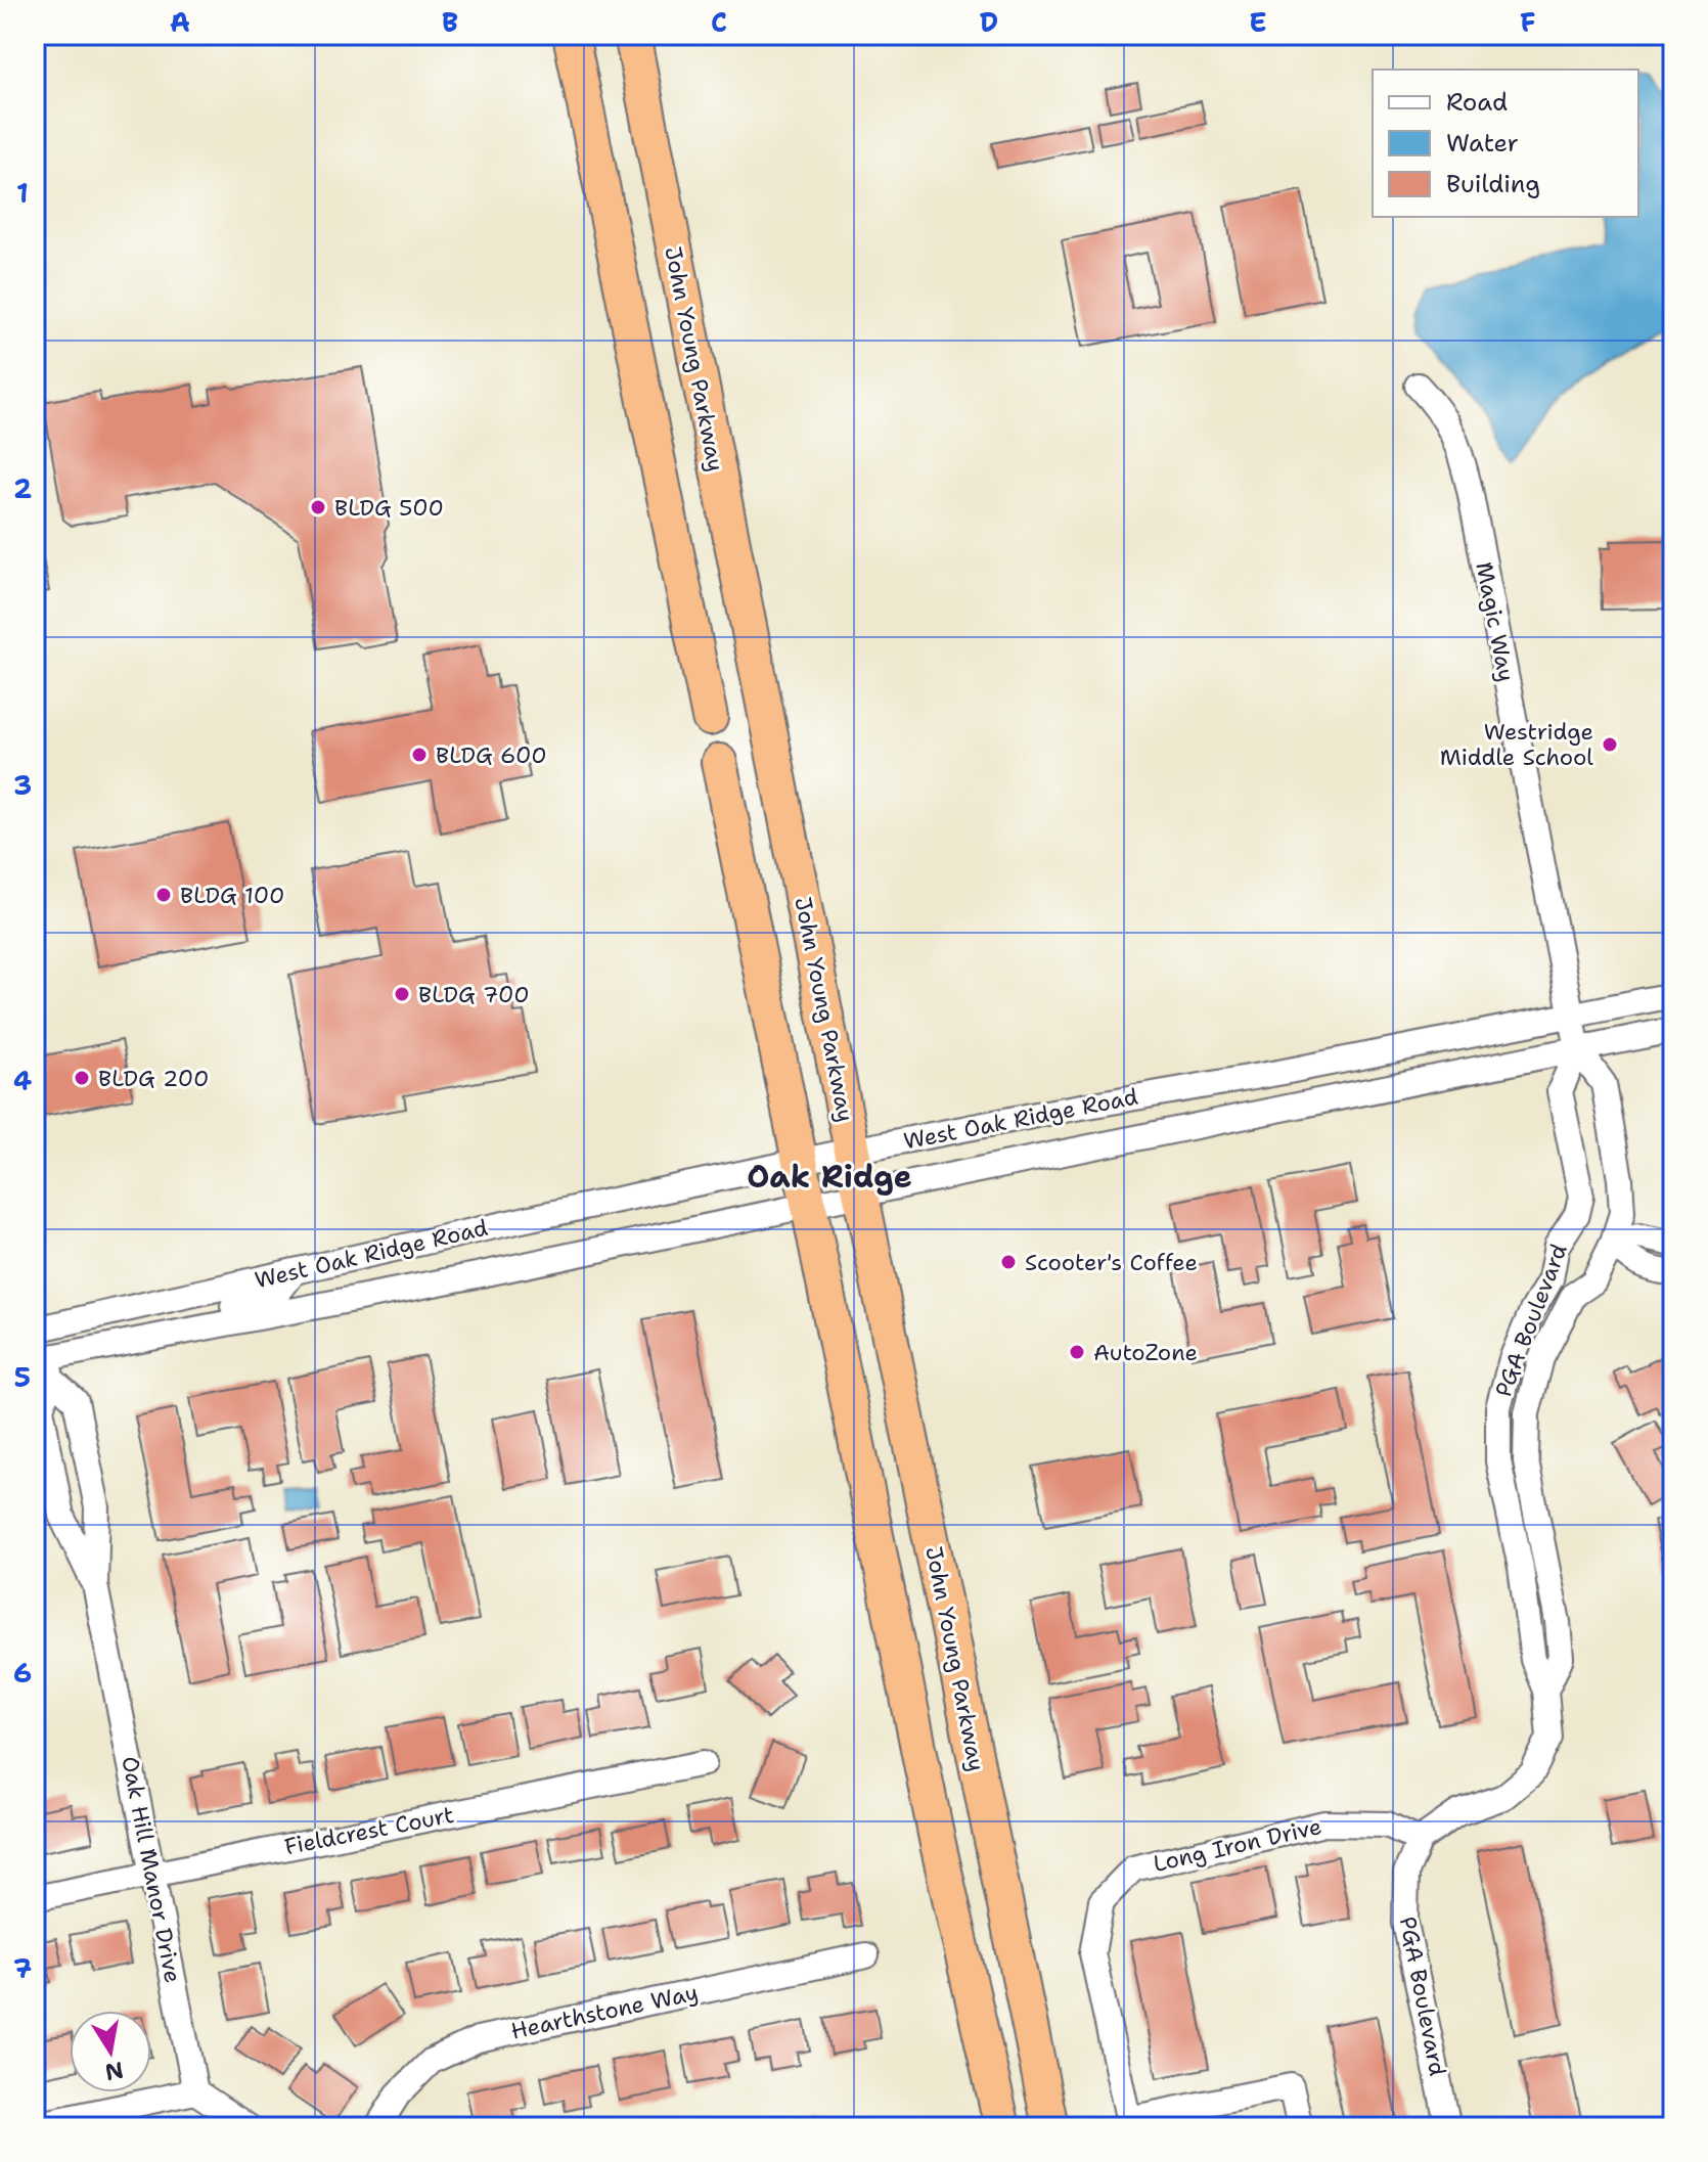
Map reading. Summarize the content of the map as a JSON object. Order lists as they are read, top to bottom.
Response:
{
  "streets": {
    "highway": ["John Young Parkway"],
    "street": [
      "Magic Way",
      "West Oak Ridge Road",
      "PGA Boulevard",
      "Fieldcrest Court",
      "Long Iron Drive",
      "Oak Hill Manor Drive",
      "Hearthstone Way"
    ]
  },
  "crossings": [
    ["John Young Parkway", "West Oak Ridge Road"],
    ["Magic Way", "West Oak Ridge Road"],
    ["Magic Way", "PGA Boulevard"],
    ["West Oak Ridge Road", "PGA Boulevard"],
    ["West Oak Ridge Road", "Oak Hill Manor Drive"],
    ["PGA Boulevard", "Long Iron Drive"],
    ["Fieldcrest Court", "Oak Hill Manor Drive"]
  ],
  "districts": ["Oak Ridge"],
  "places": [
    "BLDG 500",
    "Westridge Middle School",
    "BLDG 600",
    "BLDG 100",
    "BLDG 700",
    "BLDG 200",
    "Scooter's Coffee",
    "AutoZone"
  ],
  "legend": ["Road", "Water", "Building"],
  "north": "bottom",
  "grid": {
    "columns": [
      "A",
      "B",
      "C",
      "D",
      "E",
      "F"
    ],
    "rows": [
      "1",
      "2",
      "3",
      "4",
      "5",
      "6",
      "7"
    ]
  }
}
